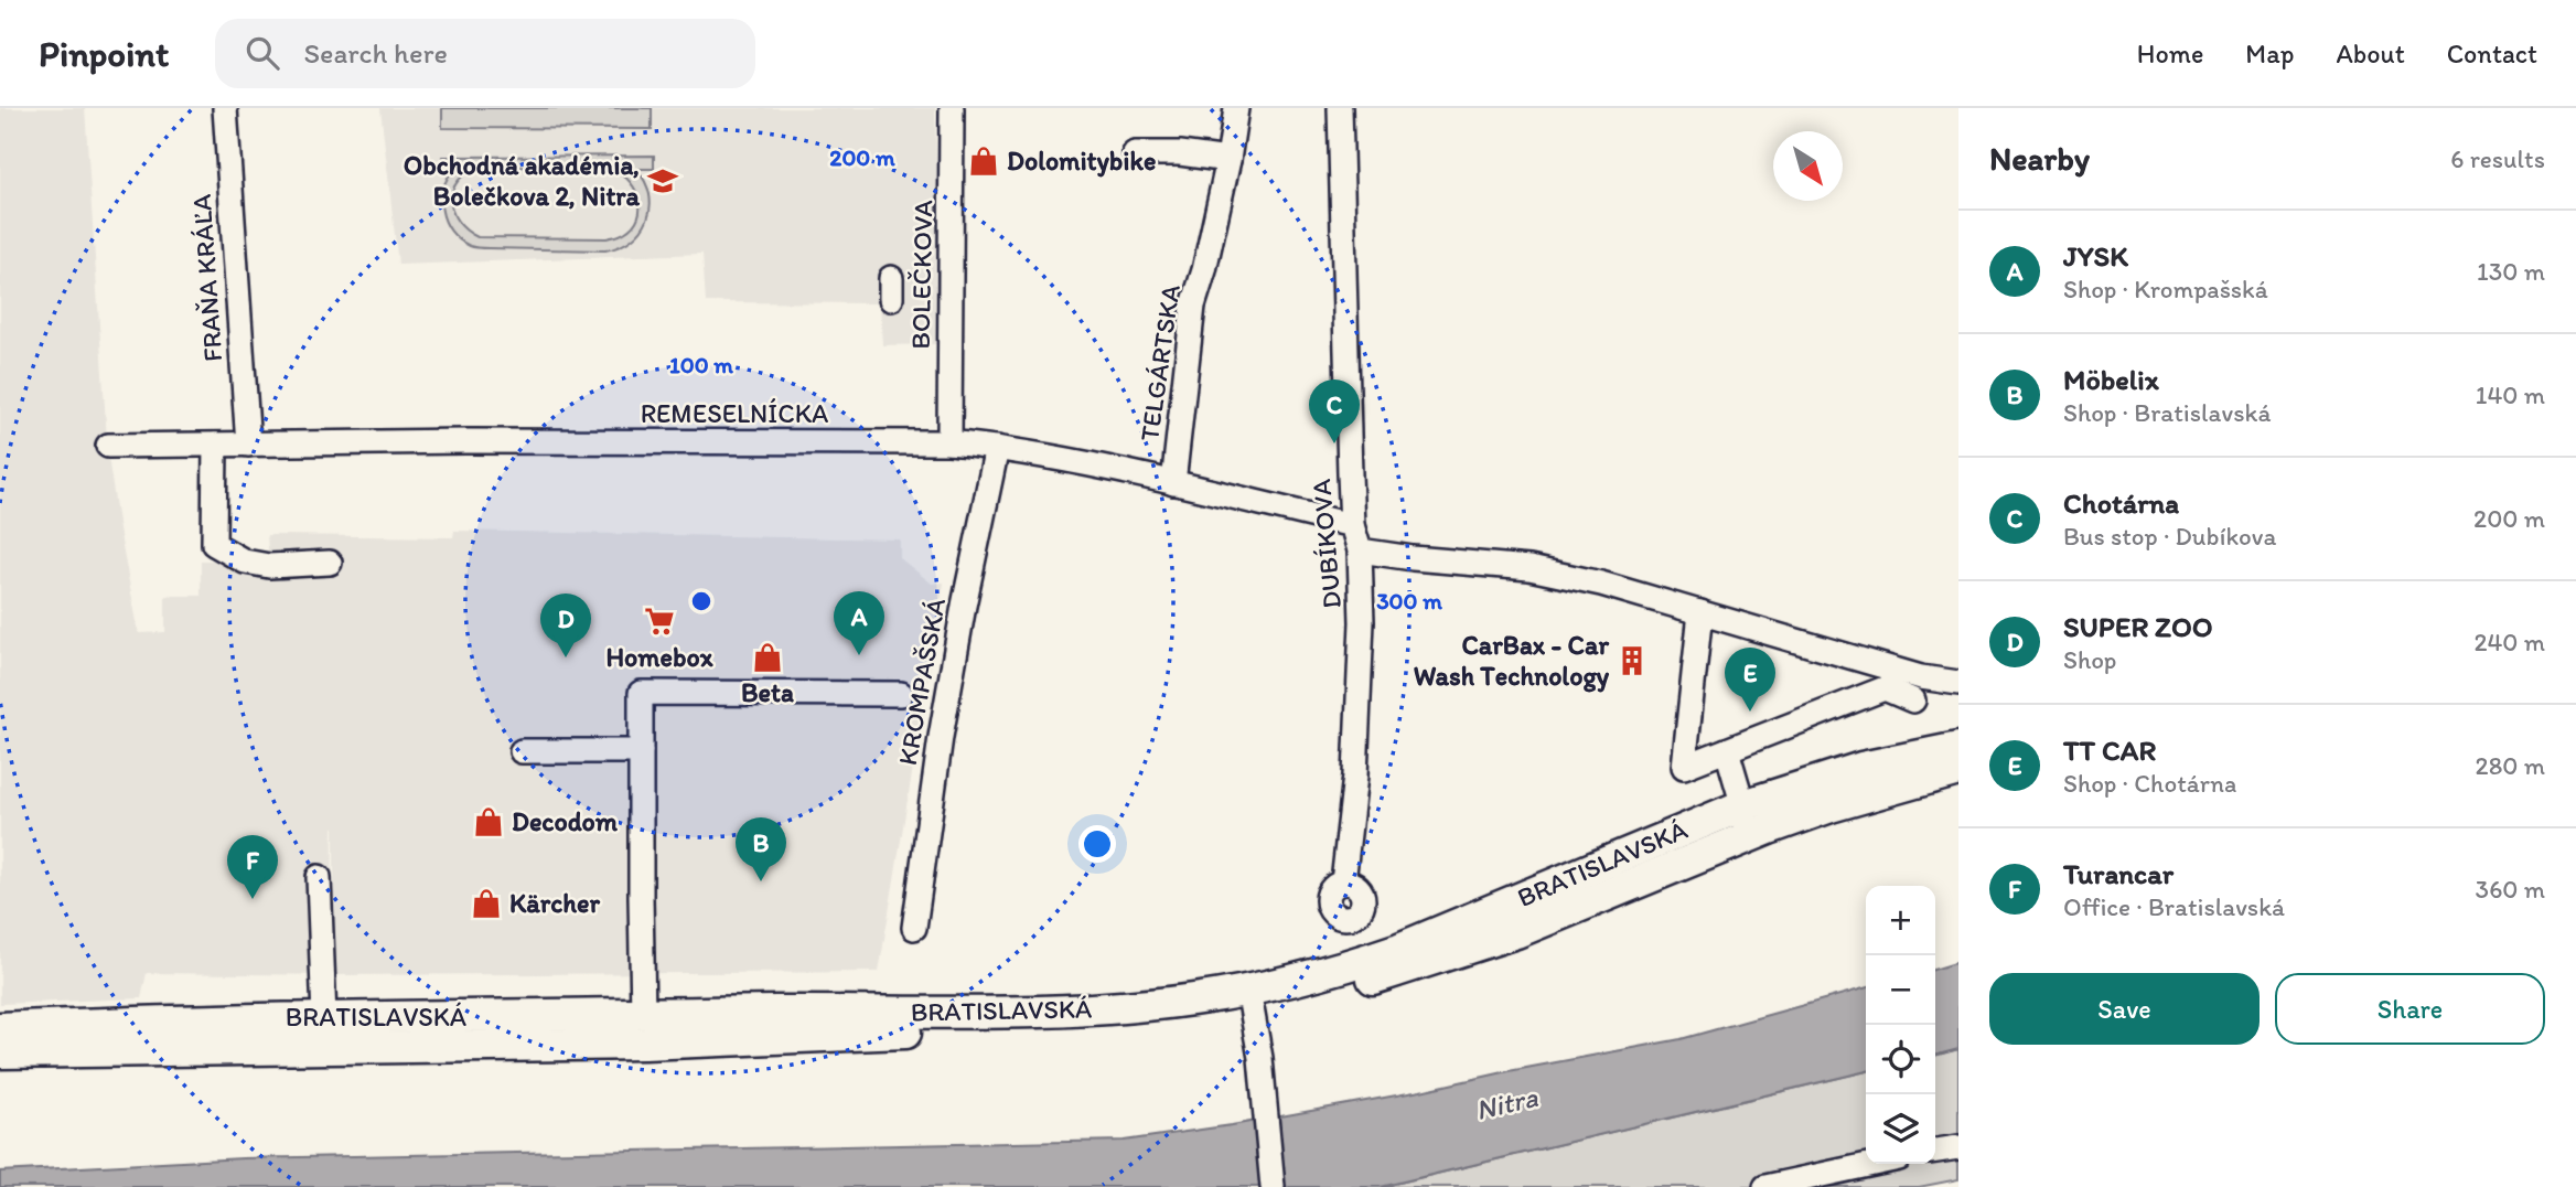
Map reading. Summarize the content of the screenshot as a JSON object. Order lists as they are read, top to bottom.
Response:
{
  "streets": {
    "main road": ["BRATISLAVSKÁ"],
    "street": [
      "BOLEČKOVA",
      "FRAŇA KRÁĽA",
      "TELGÁRTSKA",
      "REMESELNÍCKA",
      "DUBÍKOVA",
      "KROMPAŠSKÁ"
    ]
  },
  "crossings": [
    ["BOLEČKOVA", "REMESELNÍCKA"],
    ["FRAŇA KRÁĽA", "REMESELNÍCKA"],
    ["TELGÁRTSKA", "REMESELNÍCKA"],
    ["REMESELNÍCKA", "DUBÍKOVA"],
    ["REMESELNÍCKA", "KROMPAŠSKÁ"]
  ],
  "water": ["Nitra"],
  "places": {
    "shop": [
      "Dolomitybike",
      "Beta",
      "Decodom",
      "Kärcher"
    ],
    "school or university": ["Obchodná akadémia, Bolečkova 2, Nitra"],
    "supermarket": ["Homebox"],
    "building": ["CarBax - Car Wash Technology"]
  },
  "north": "bottom right",
  "page": {
    "header": "Pinpoint",
    "search": "Search here",
    "nav": [
      "Home",
      "Map",
      "About",
      "Contact"
    ],
    "heading": ["Nearby", "6 results"],
    "list": [
      {
        "mark": "A",
        "name": "JYSK",
        "note": "Shop · Krompašská",
        "value": "130 m"
      },
      {
        "mark": "B",
        "name": "Möbelix",
        "note": "Shop · Bratislavská",
        "value": "140 m"
      },
      {
        "mark": "C",
        "name": "Chotárna",
        "note": "Bus stop · Dubíkova",
        "value": "200 m"
      },
      {
        "mark": "D",
        "name": "SUPER ZOO",
        "note": "Shop",
        "value": "240 m"
      },
      {
        "mark": "E",
        "name": "TT CAR",
        "note": "Shop · Chotárna",
        "value": "280 m"
      },
      {
        "mark": "F",
        "name": "Turancar",
        "note": "Office · Bratislavská",
        "value": "360 m"
      }
    ],
    "pins": [
      "C",
      "A",
      "D",
      "E",
      "B",
      "F"
    ],
    "map_buttons": ["+", "−"],
    "buttons": ["Save", "Share"]
  },
  "rings": ["200 m", "100 m", "300 m"]
}
